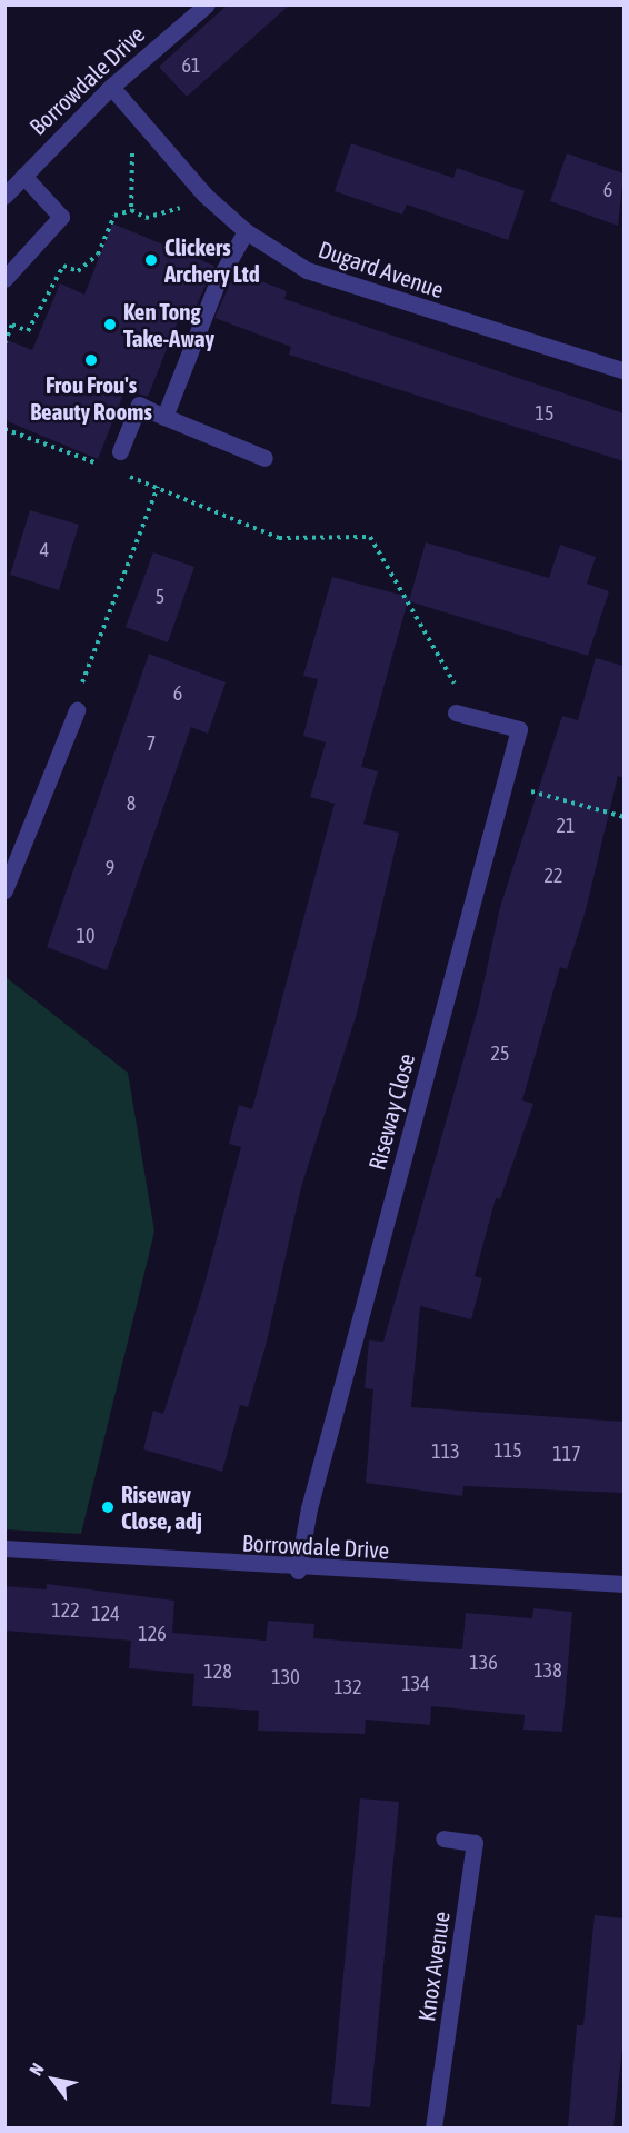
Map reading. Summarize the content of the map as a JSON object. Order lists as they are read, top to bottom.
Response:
{
  "streets": {
    "street": [
      "Borrowdale Drive",
      "Dugard Avenue",
      "Riseway Close",
      "Knox Avenue"
    ]
  },
  "crossings": [
    ["Borrowdale Drive", "Dugard Avenue"],
    ["Borrowdale Drive", "Riseway Close"]
  ],
  "places": [
    "Clickers Archery Ltd",
    "Ken Tong Take-Away",
    "Frou Frou's Beauty Rooms",
    "Riseway Close, adj"
  ],
  "house_numbers": [
    "61",
    "6",
    "15",
    "4",
    "5",
    "6",
    "7",
    "8",
    "21",
    "9",
    "22",
    "10",
    "25",
    "115",
    "113",
    "117",
    "122",
    "124",
    "126",
    "136",
    "138",
    "128",
    "130",
    "134",
    "132"
  ],
  "north": "top left"
}
